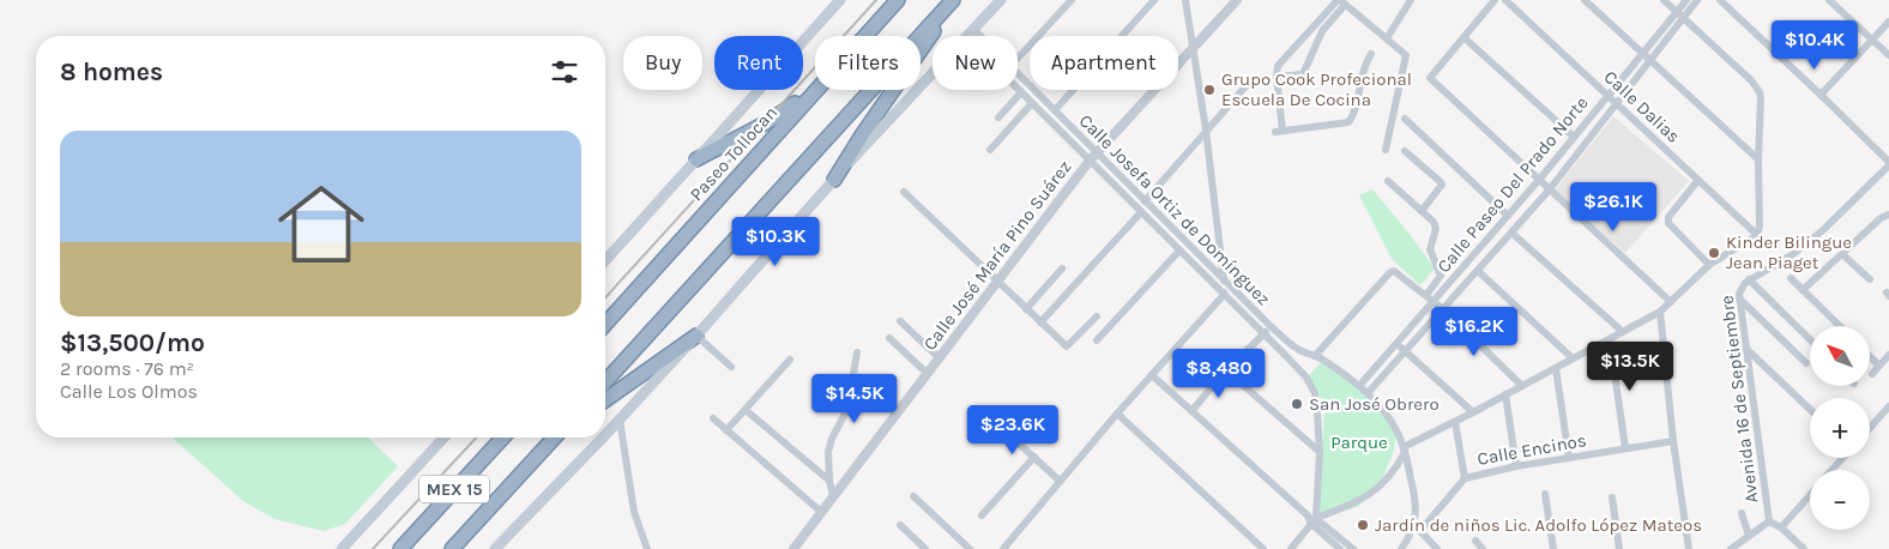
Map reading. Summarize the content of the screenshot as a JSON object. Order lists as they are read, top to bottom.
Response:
{
  "streets": {
    "highway": ["Paseo Tollocan", "MEX 15"],
    "street": [
      "Calle Dalias",
      "Calle Paseo Del Prado Norte",
      "Calle Josefa Ortiz de Domínguez",
      "Calle José María Pino Suárez",
      "Avenida 16 de Septiembre",
      "Calle Encinos"
    ]
  },
  "crossings": [
    ["Calle Dalias", "Calle Paseo Del Prado Norte"],
    ["Calle Paseo Del Prado Norte", "Calle Josefa Ortiz de Domínguez"],
    ["Calle Josefa Ortiz de Domínguez", "Calle José María Pino Suárez"],
    ["Calle Josefa Ortiz de Domínguez", "Calle Encinos"]
  ],
  "parks": ["Parque"],
  "places": [
    "Grupo Cook Profecional Escuela De Cocina",
    "Kinder Bilingue Jean Piaget",
    "San José Obrero",
    "Jardín de niños Lic. Adolfo López Mateos"
  ],
  "north": "top left",
  "page": {
    "price": [
      "$10.4K",
      "$26.1K",
      "$10.3K",
      "$16.2K",
      "$13.5K",
      "$8,480",
      "$14.5K",
      "$23.6K"
    ],
    "chip": [
      "Buy",
      "Rent",
      "Filters",
      "New",
      "Apartment"
    ],
    "heading": "8 homes",
    "list": [
      {
        "name": "$13,500/mo",
        "note": "2 rooms · 76 m² · Calle Los Olmos"
      }
    ],
    "map_buttons": ["+", "−"]
  }
}
